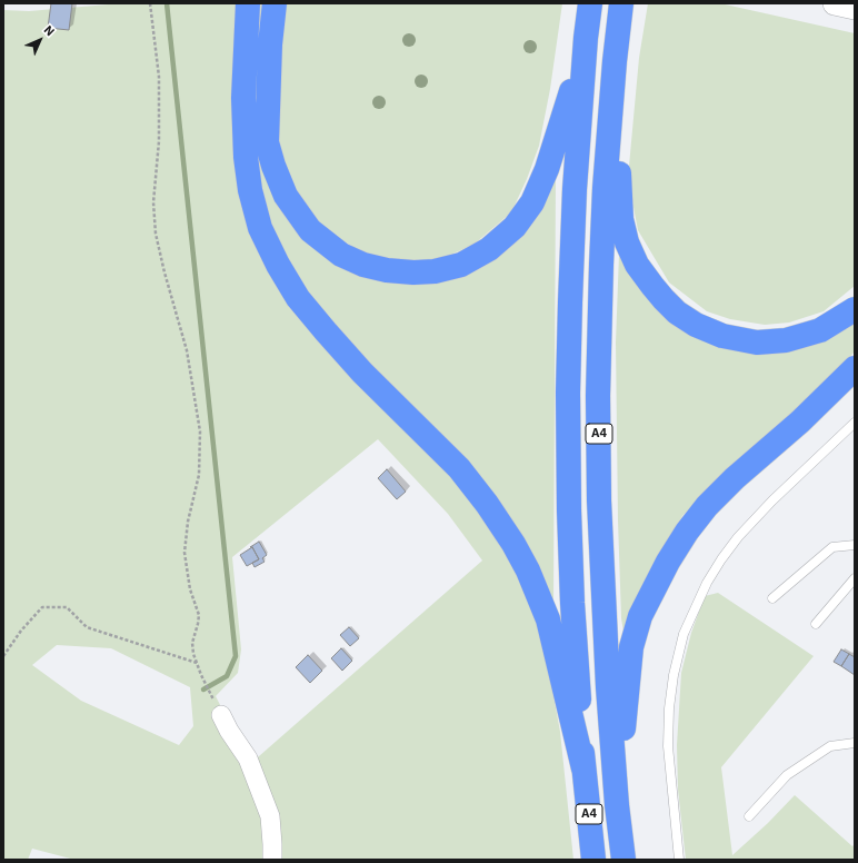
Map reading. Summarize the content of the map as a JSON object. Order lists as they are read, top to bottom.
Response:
{
  "streets": {
    "highway": ["A4"]
  },
  "north": "top right"
}
